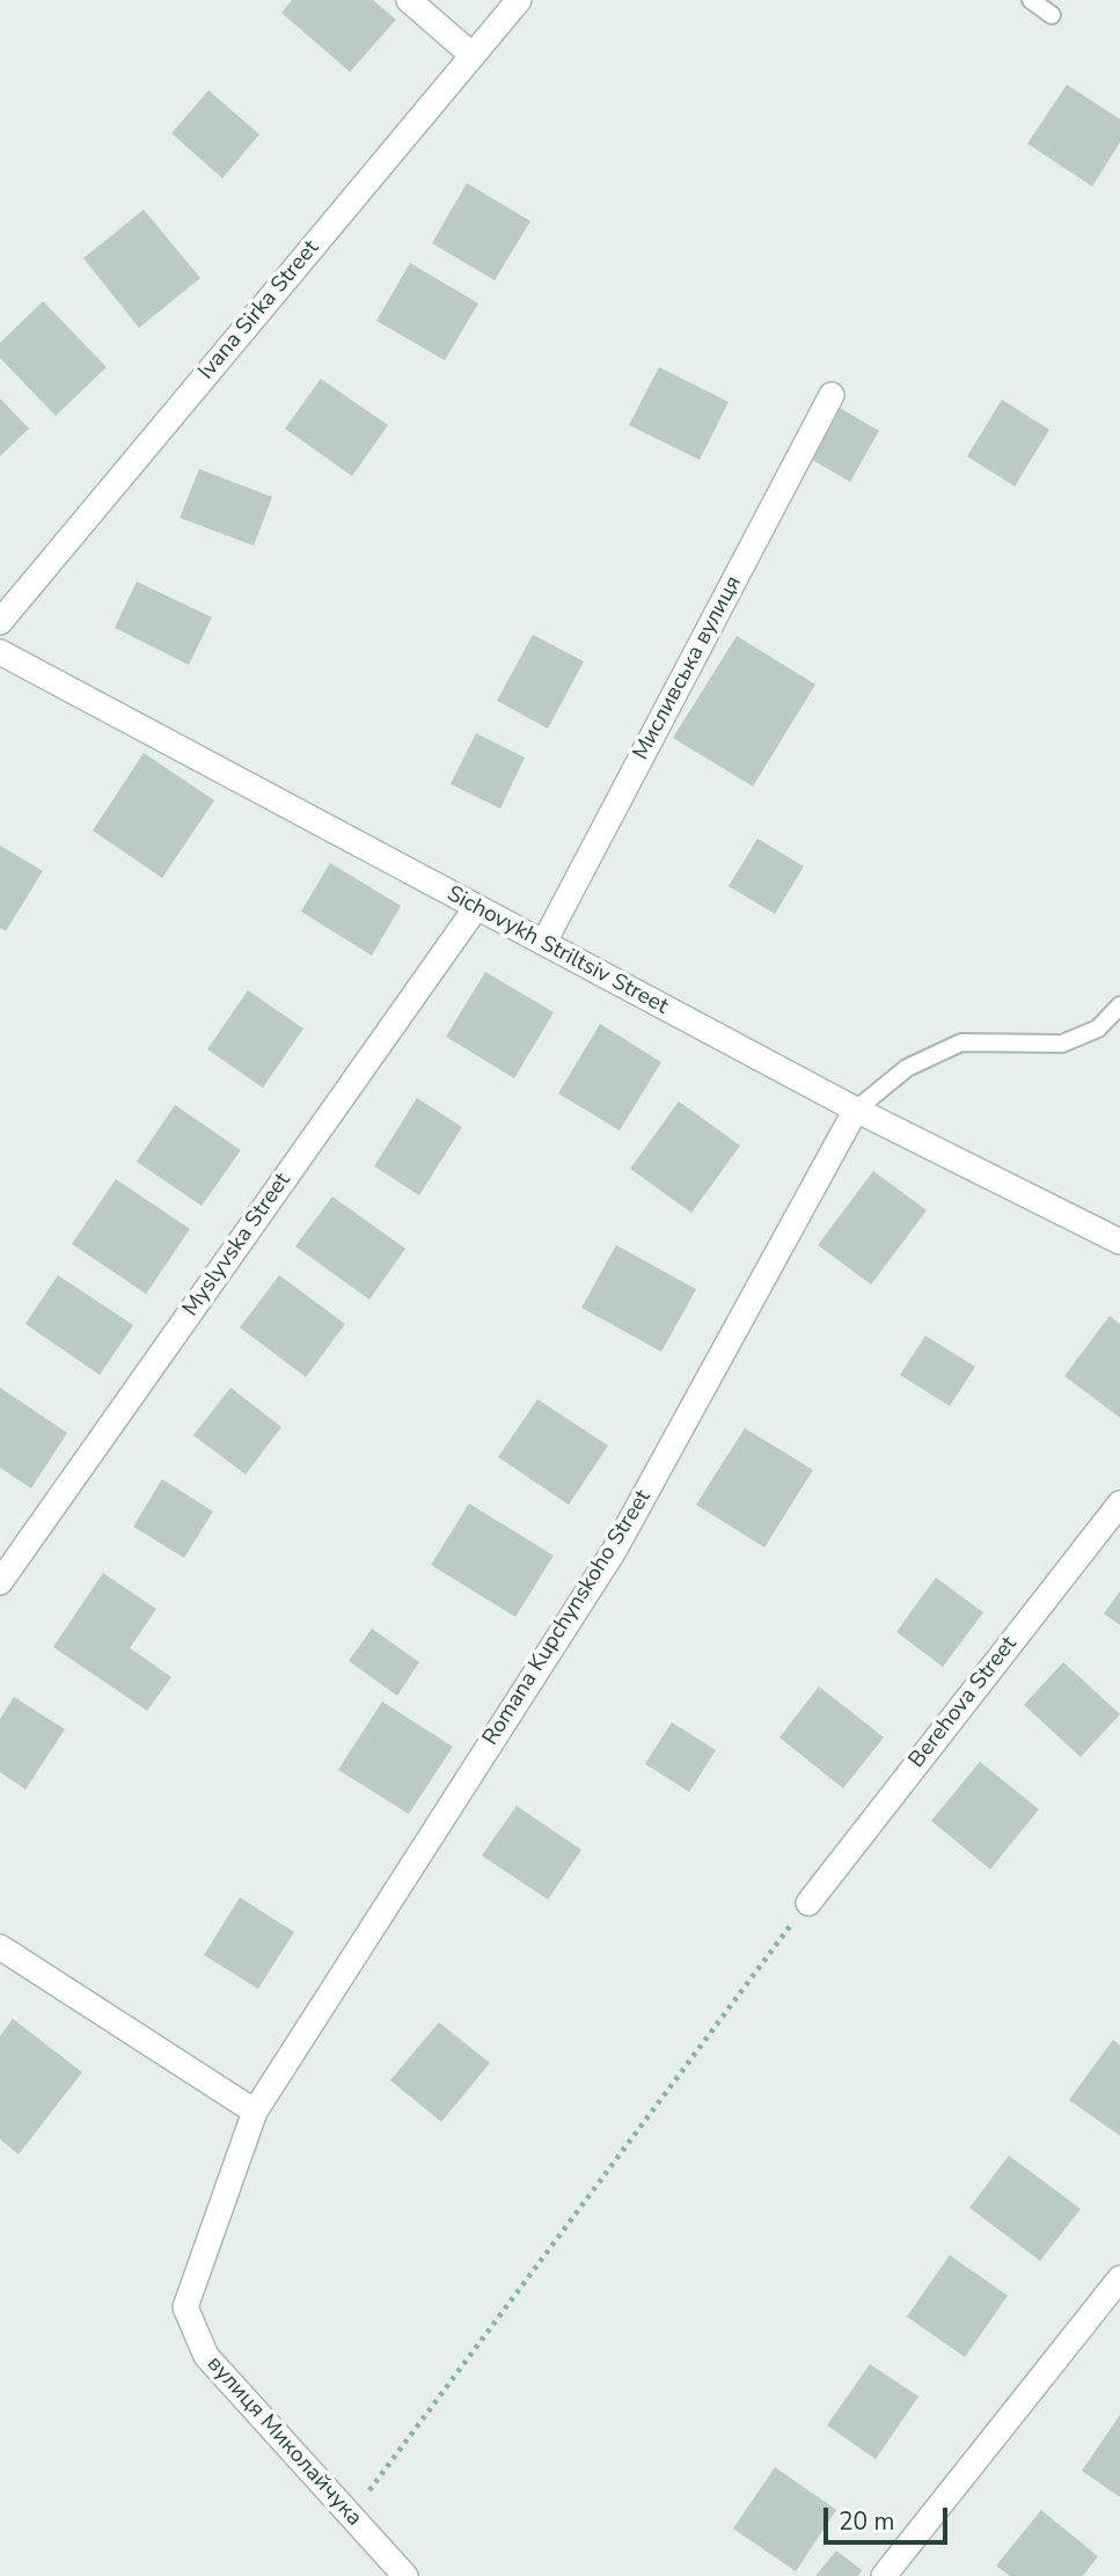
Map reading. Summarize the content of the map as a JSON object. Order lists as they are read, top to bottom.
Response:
{
  "streets": {
    "street": [
      "Ivana Sirka Street",
      "Мисливська вулиця",
      "Sichovykh Striltsiv Street",
      "Myslyvska Street",
      "Romana Kupchynskoho Street",
      "Berehova Street",
      "вулиця Миколайчука"
    ]
  },
  "crossings": [
    ["Мисливська вулиця", "Sichovykh Striltsiv Street"],
    ["Sichovykh Striltsiv Street", "Myslyvska Street"],
    ["Sichovykh Striltsiv Street", "Romana Kupchynskoho Street"],
    ["Romana Kupchynskoho Street", "вулиця Миколайчука"]
  ],
  "scale_bar": "20 m"
}
